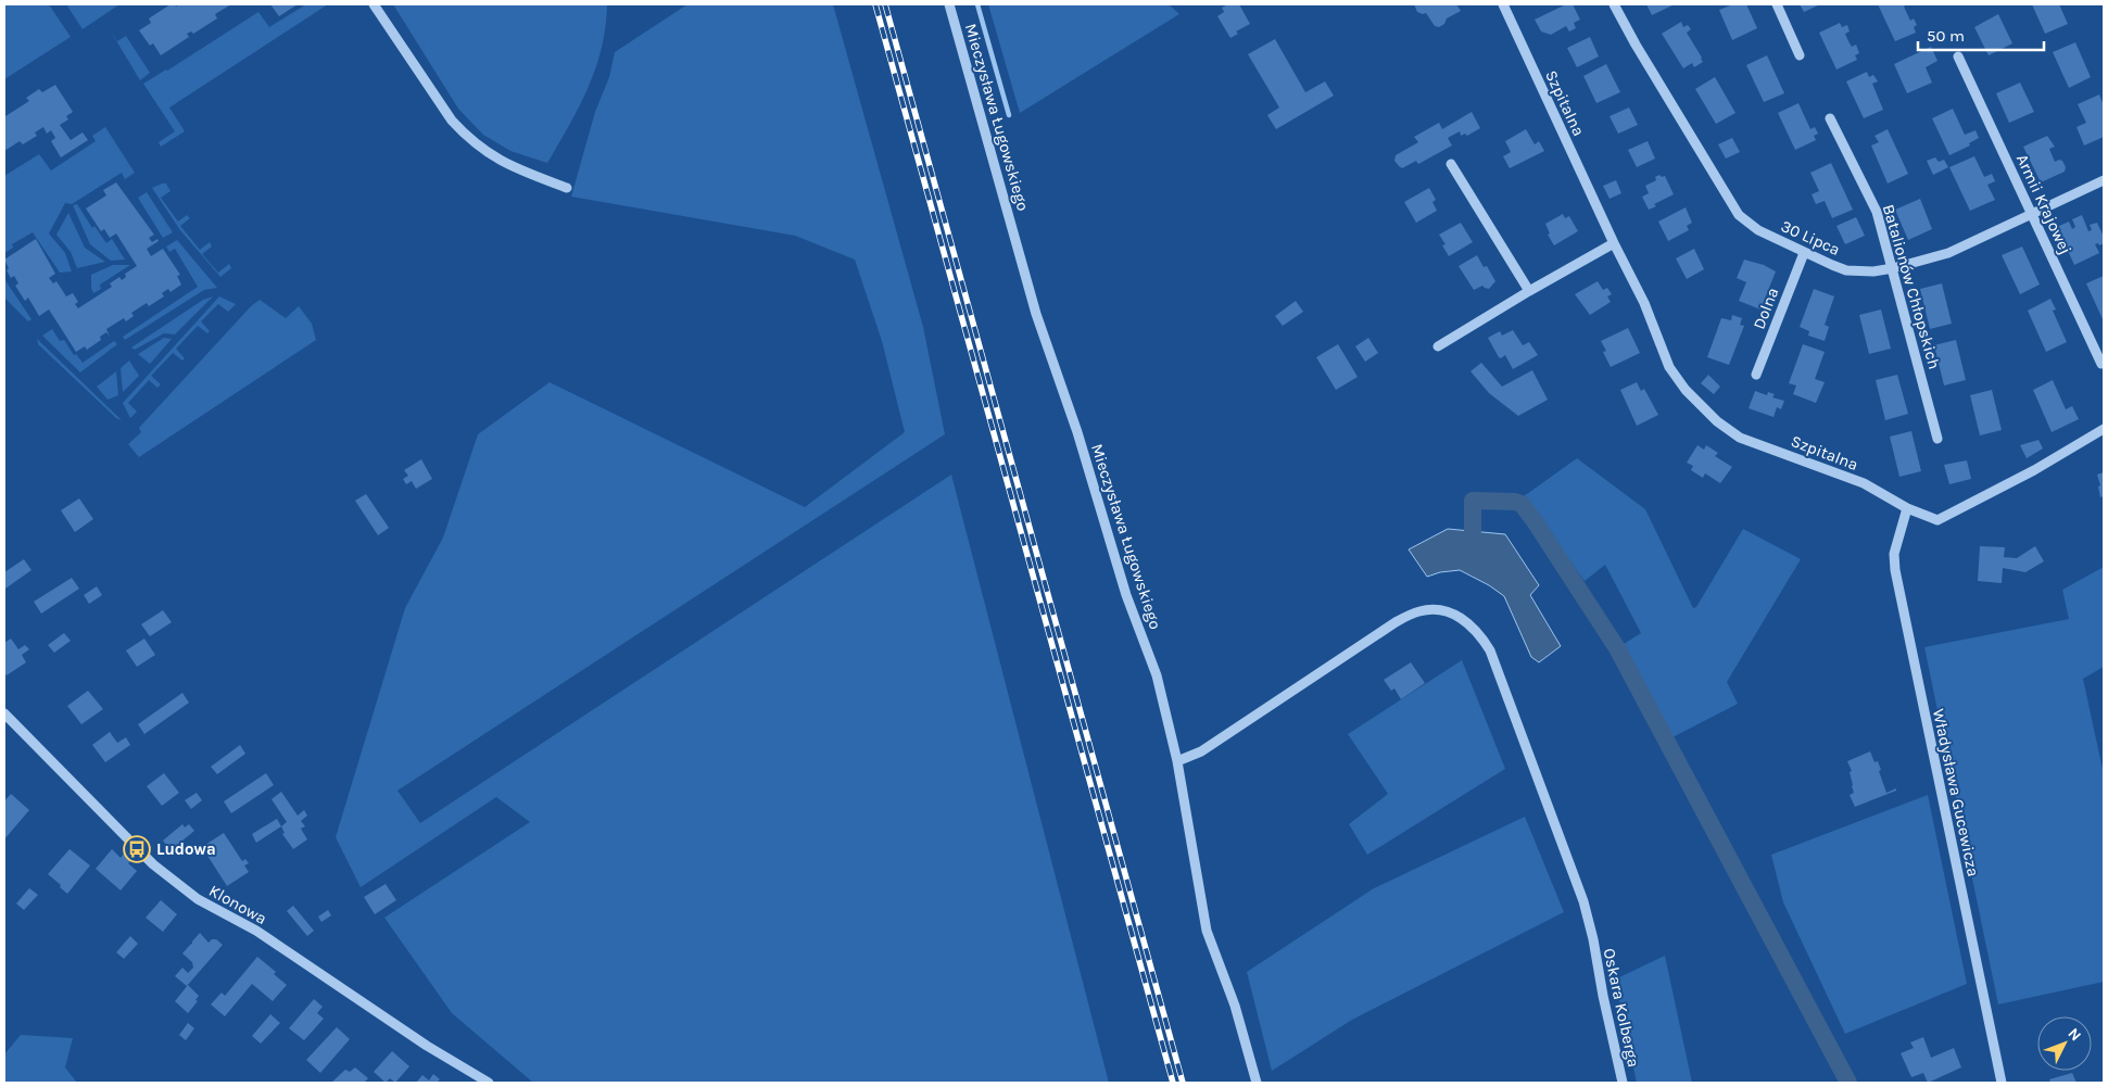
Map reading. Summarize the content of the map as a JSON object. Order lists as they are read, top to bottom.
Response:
{
  "streets": {
    "street": [
      "Szpitalna",
      "Mieczysława Ługowskiego",
      "Armii Krajowej",
      "30 Lipca",
      "Batalionów Chłopskich",
      "Dolna",
      "Władysława Gucewicza",
      "Klonowa",
      "Oskara Kolberga"
    ]
  },
  "crossings": [
    ["Szpitalna", "Władysława Gucewicza"],
    ["Mieczysława Ługowskiego", "Oskara Kolberga"],
    ["Armii Krajowej", "30 Lipca"],
    ["30 Lipca", "Batalionów Chłopskich"],
    ["30 Lipca", "Dolna"]
  ],
  "places": {
    "bus stop": ["Ludowa"]
  },
  "scale_bar": "50 m",
  "north": "top right"
}
